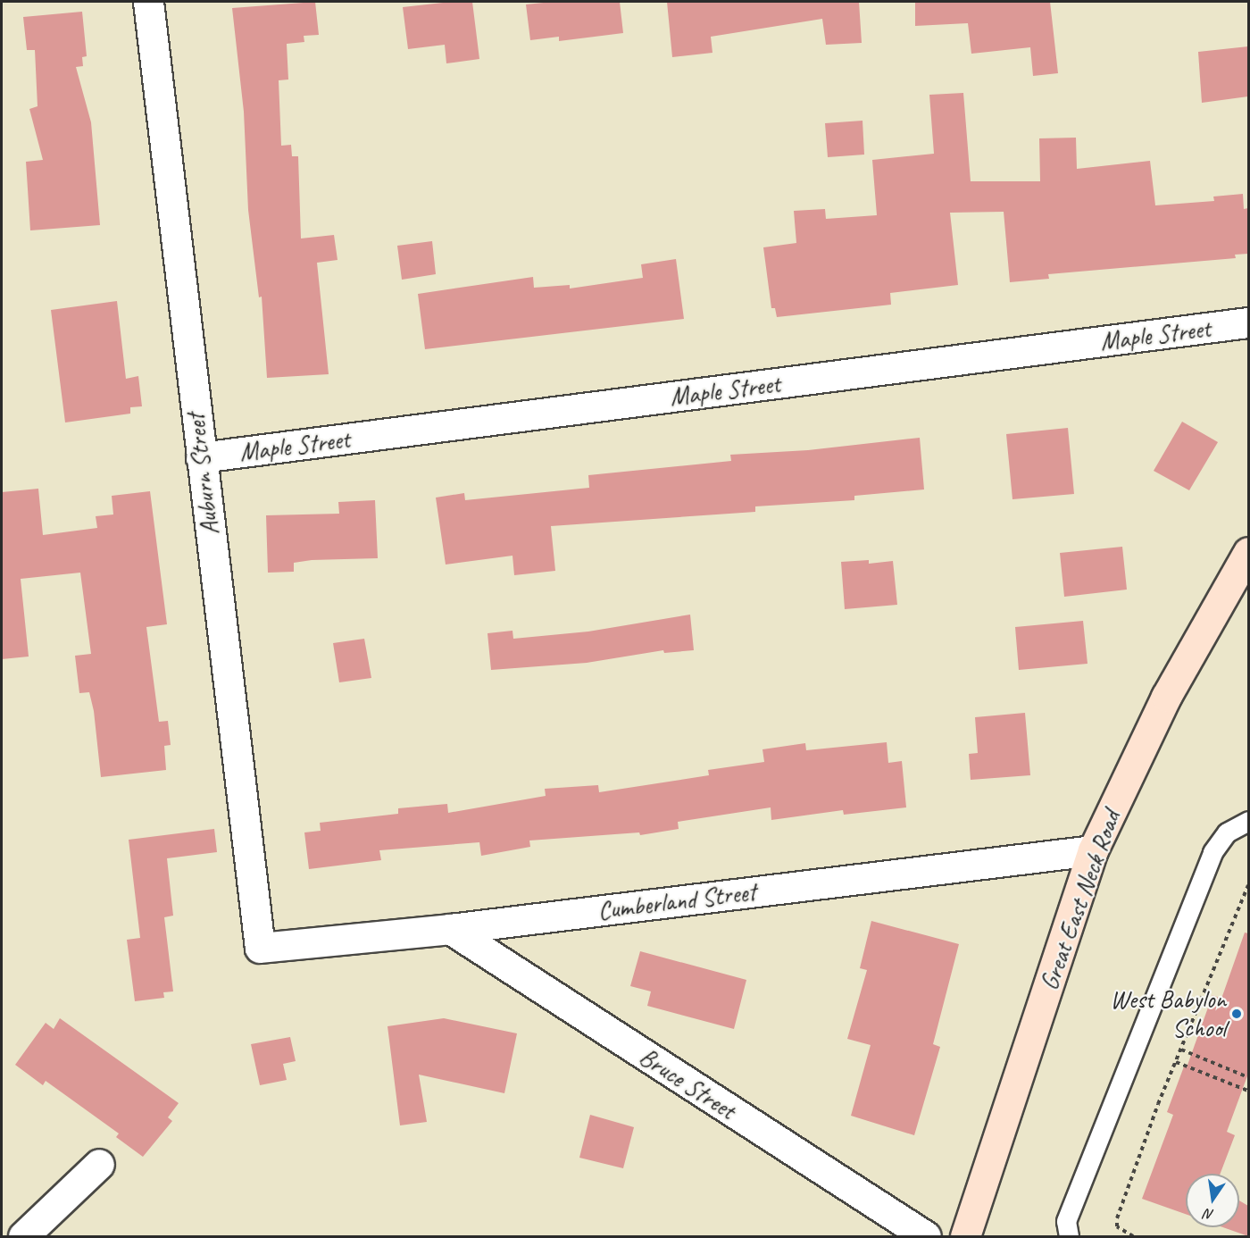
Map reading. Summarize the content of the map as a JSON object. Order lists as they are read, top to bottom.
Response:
{
  "streets": {
    "main road": ["Great East Neck Road"],
    "street": [
      "Maple Street",
      "Auburn Street",
      "Cumberland Street",
      "Bruce Street"
    ]
  },
  "crossings": [
    ["Maple Street", "Auburn Street"],
    ["Auburn Street", "Cumberland Street"],
    ["Great East Neck Road", "Cumberland Street"],
    ["Cumberland Street", "Bruce Street"]
  ],
  "places": ["West Babylon School"],
  "north": "bottom"
}
